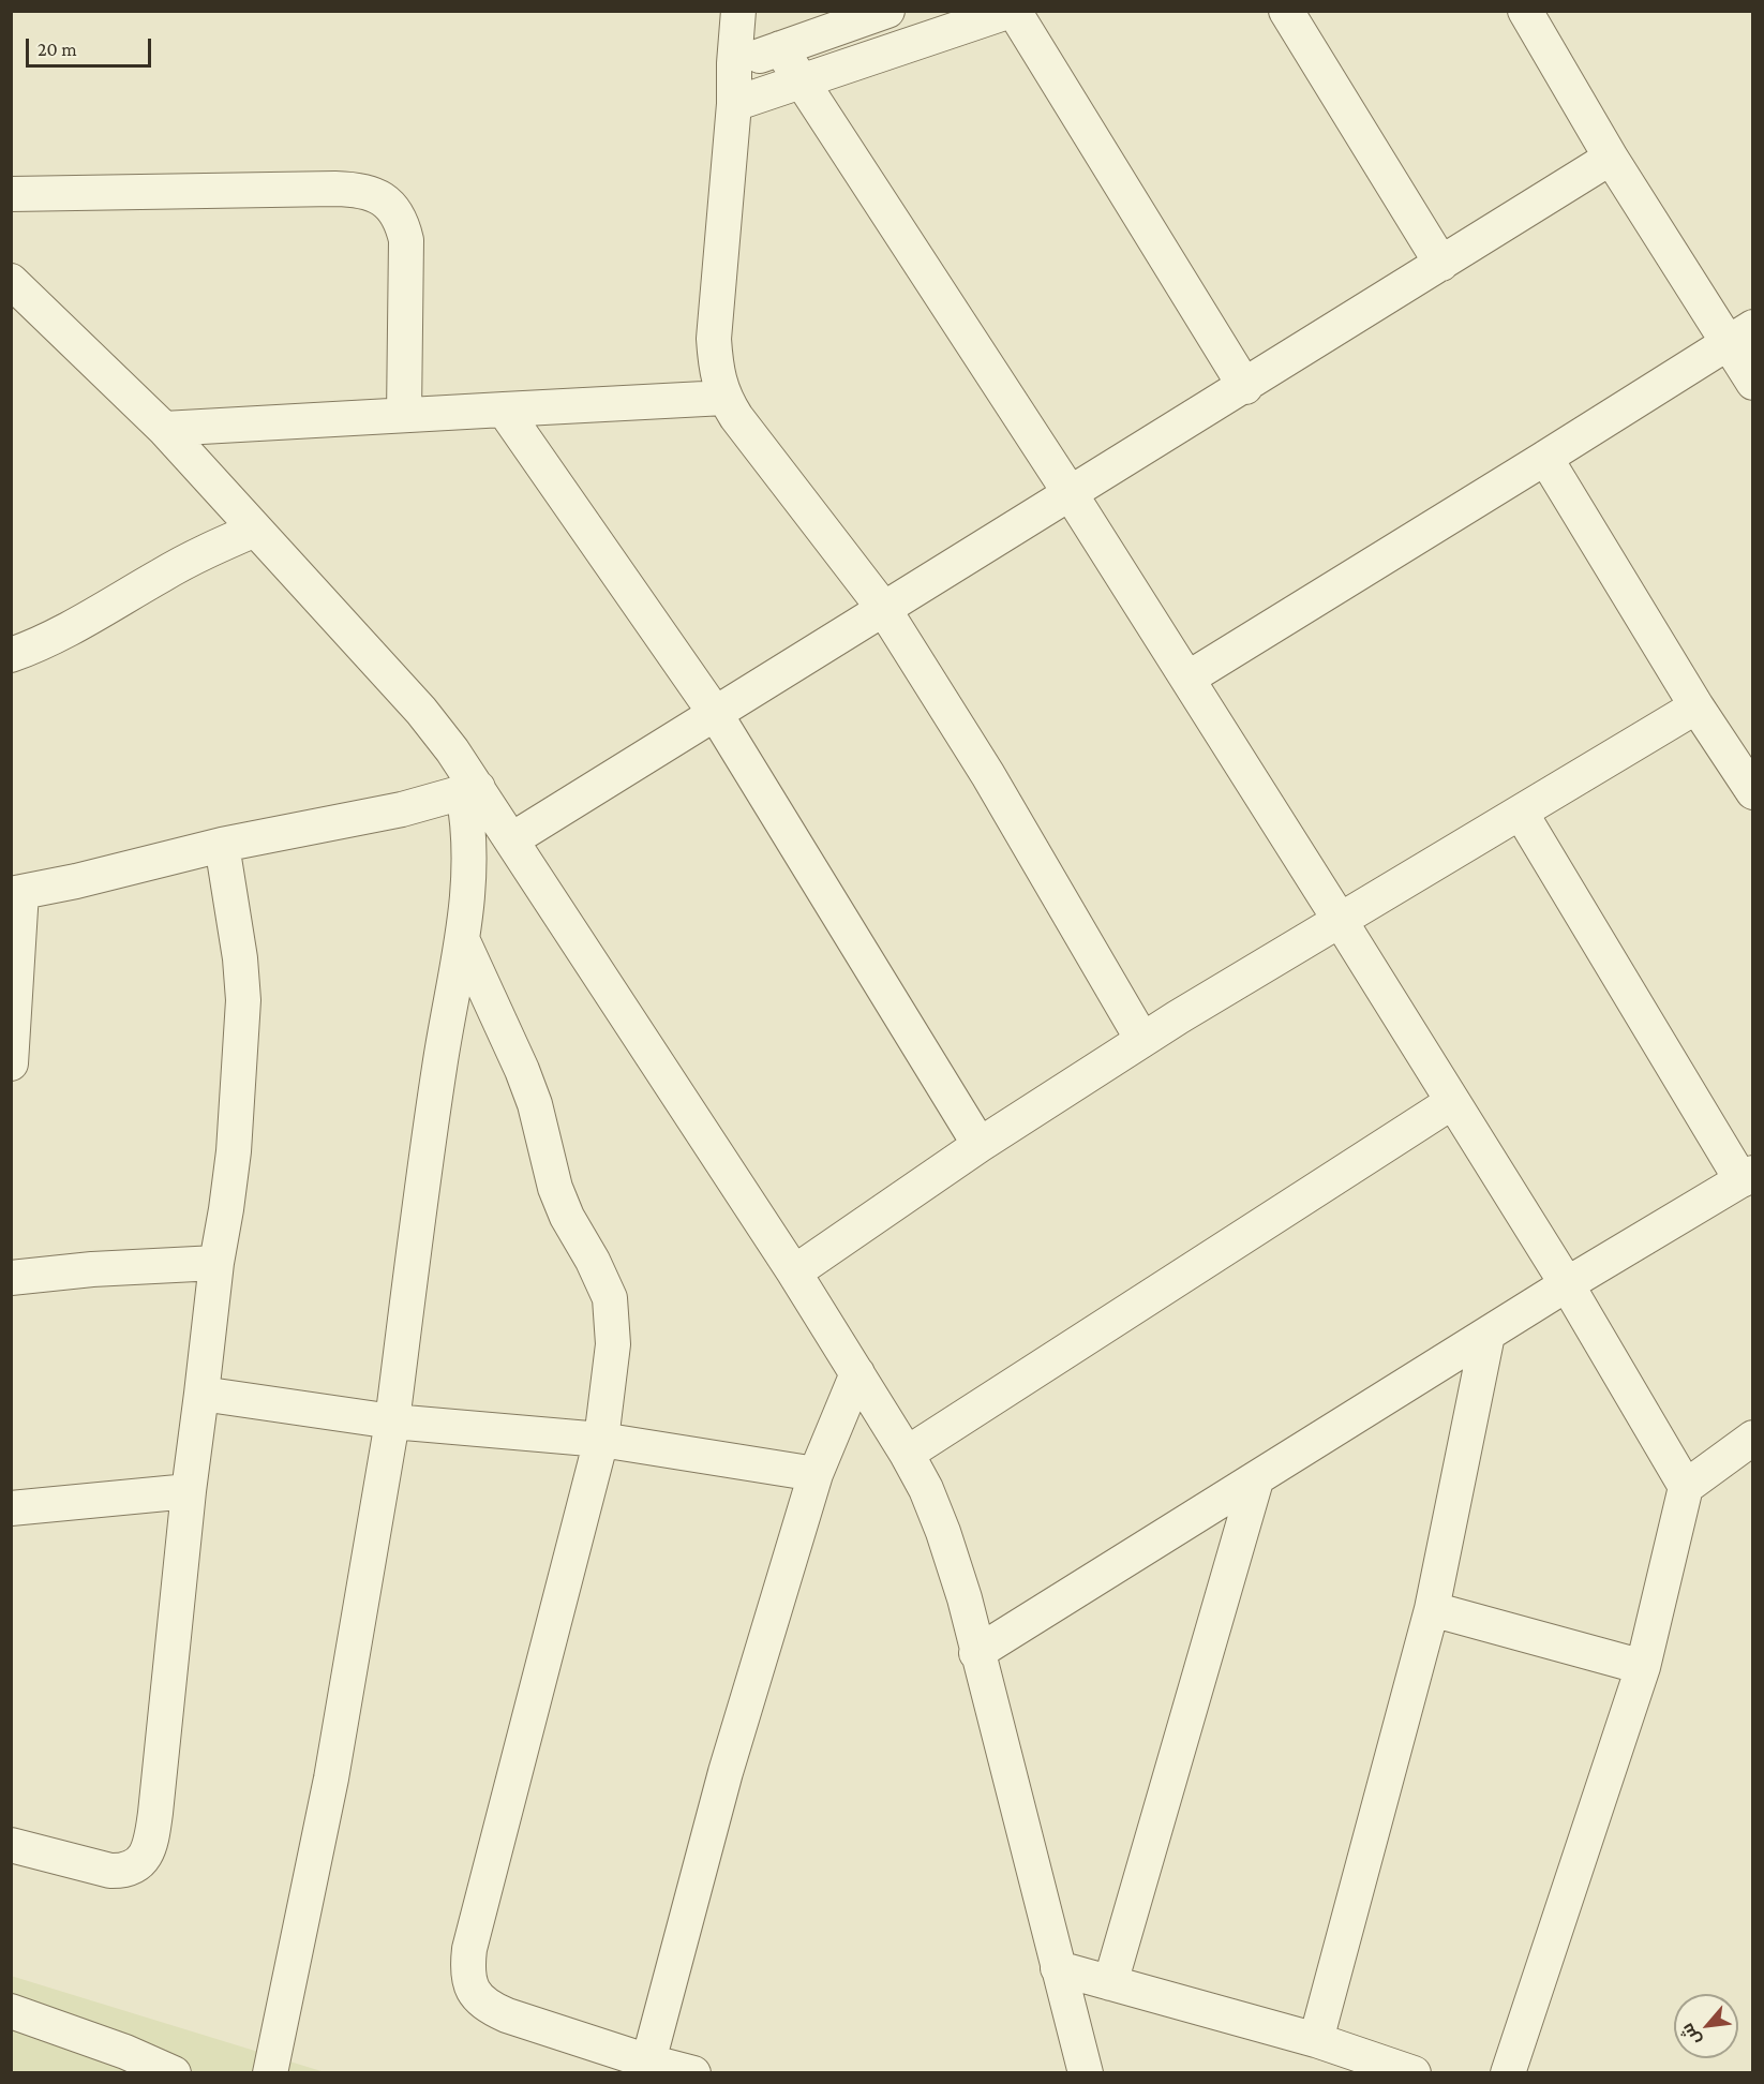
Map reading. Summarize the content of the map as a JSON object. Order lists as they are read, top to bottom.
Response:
{
  "scale_bar": "20 m",
  "north": "bottom left"
}
